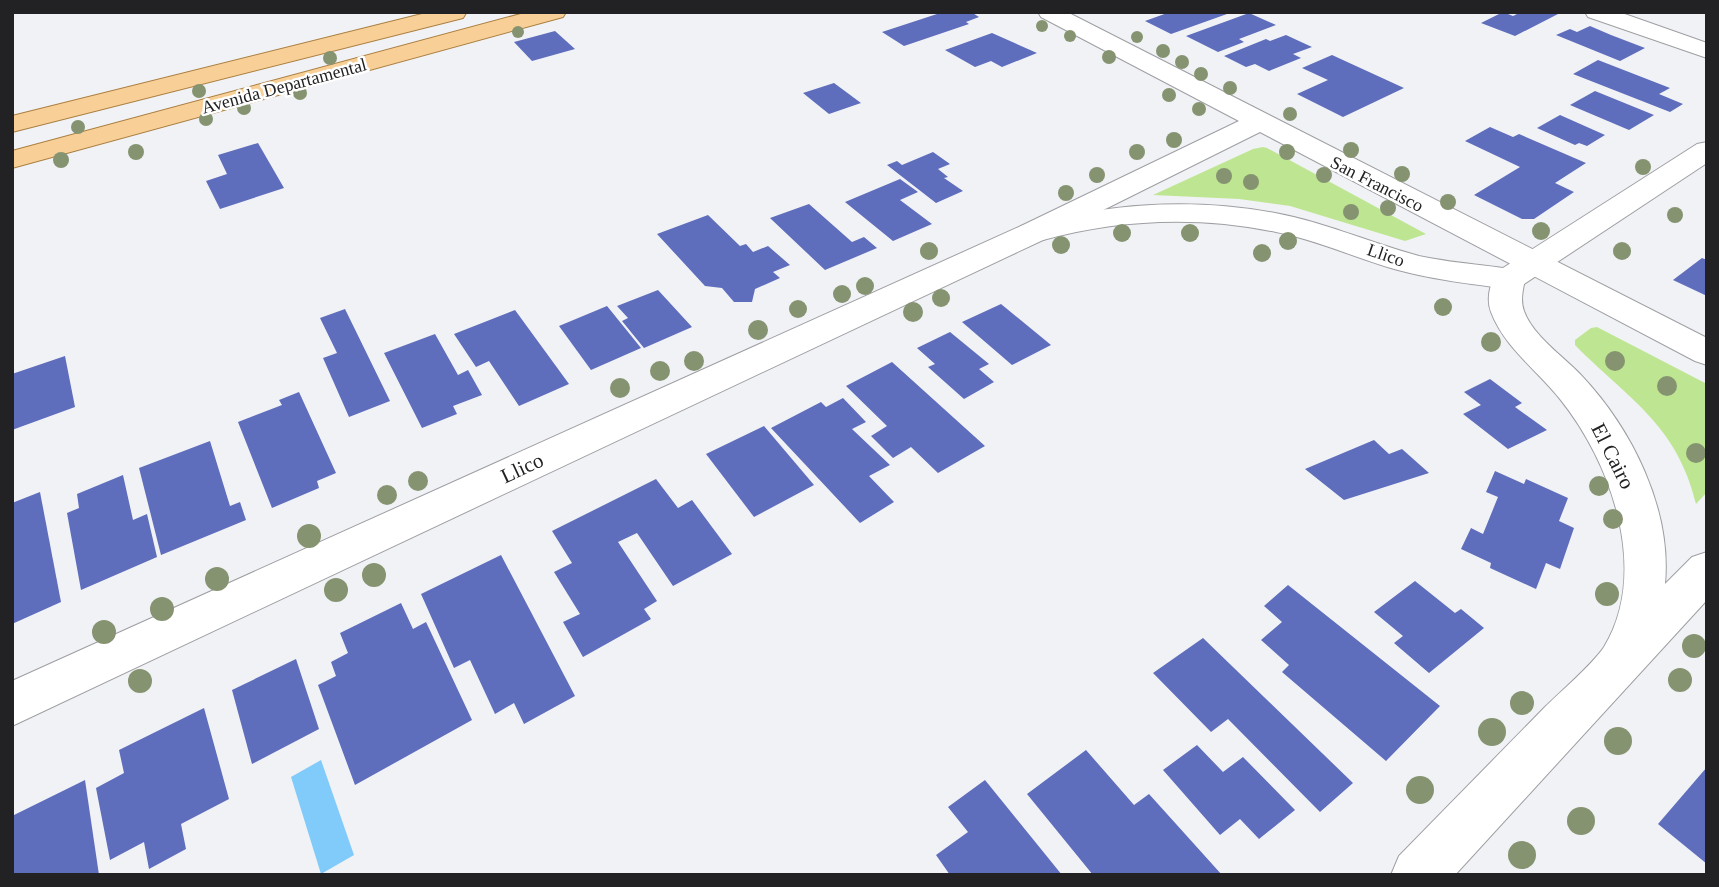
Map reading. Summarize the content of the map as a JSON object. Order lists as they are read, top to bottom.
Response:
{
  "streets": {
    "main road": ["Avenida Departamental"],
    "street": ["San Francisco", "Llico", "El Cairo"]
  },
  "crossings": [
    ["San Francisco", "Llico"],
    ["San Francisco", "El Cairo"],
    ["Llico", "El Cairo"]
  ]
}
